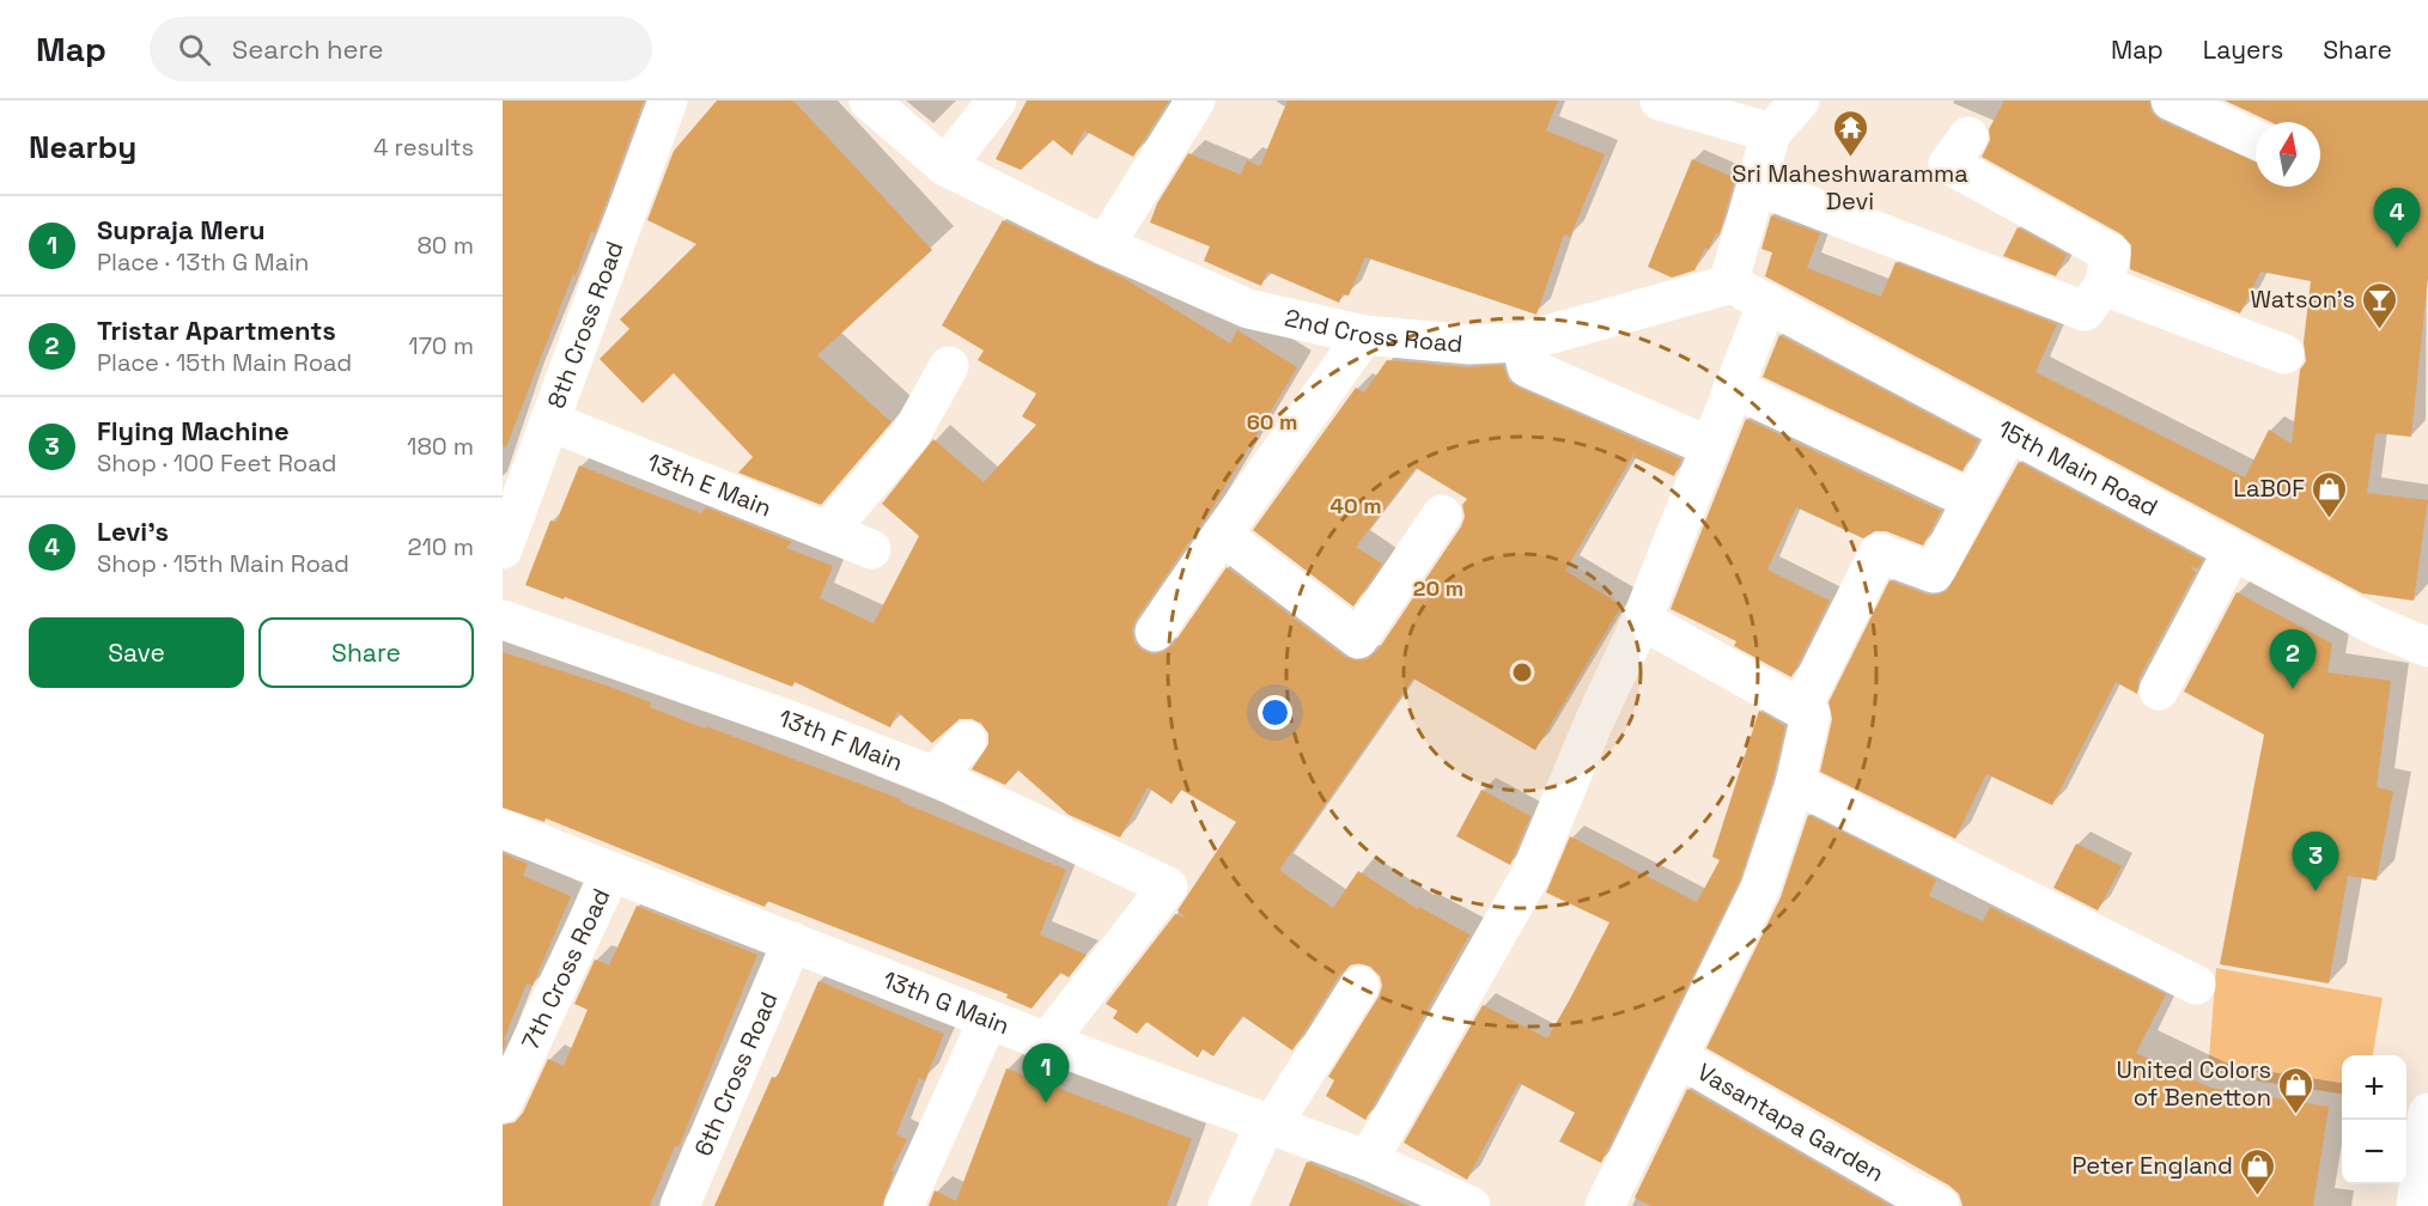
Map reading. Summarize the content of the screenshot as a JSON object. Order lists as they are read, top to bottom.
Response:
{
  "streets": {
    "street": [
      "8th Cross Road",
      "2nd Cross Road",
      "15th Main Road",
      "13th E Main",
      "13th F Main",
      "7th Cross Road",
      "13th G Main",
      "6th Cross Road",
      "Vasantapa Garden"
    ]
  },
  "crossings": [
    ["8th Cross Road", "13th E Main"],
    ["2nd Cross Road", "15th Main Road"],
    ["13th F Main", "13th G Main"],
    ["7th Cross Road", "13th G Main"],
    ["13th G Main", "6th Cross Road"]
  ],
  "places": {
    "temple": ["Sri Maheshwaramma Devi"],
    "bar": ["Watson's"],
    "shop": ["LaBOF", "United Colors of Benetton", "Peter England"]
  },
  "north": "top",
  "page": {
    "header": "Map",
    "search": "Search here",
    "nav": ["Map", "Layers", "Share"],
    "heading": ["Nearby", "4 results"],
    "pins": [
      "4",
      "2",
      "3",
      "1"
    ],
    "list": [
      {
        "mark": "1",
        "name": "Supraja Meru",
        "note": "Place · 13th G Main",
        "value": "80 m"
      },
      {
        "mark": "2",
        "name": "Tristar Apartments",
        "note": "Place · 15th Main Road",
        "value": "170 m"
      },
      {
        "mark": "3",
        "name": "Flying Machine",
        "note": "Shop · 100 Feet Road",
        "value": "180 m"
      },
      {
        "mark": "4",
        "name": "Levi's",
        "note": "Shop · 15th Main Road",
        "value": "210 m"
      }
    ],
    "buttons": ["Save", "Share"],
    "map_buttons": ["+", "−"]
  },
  "rings": ["60 m", "40 m", "20 m"]
}
